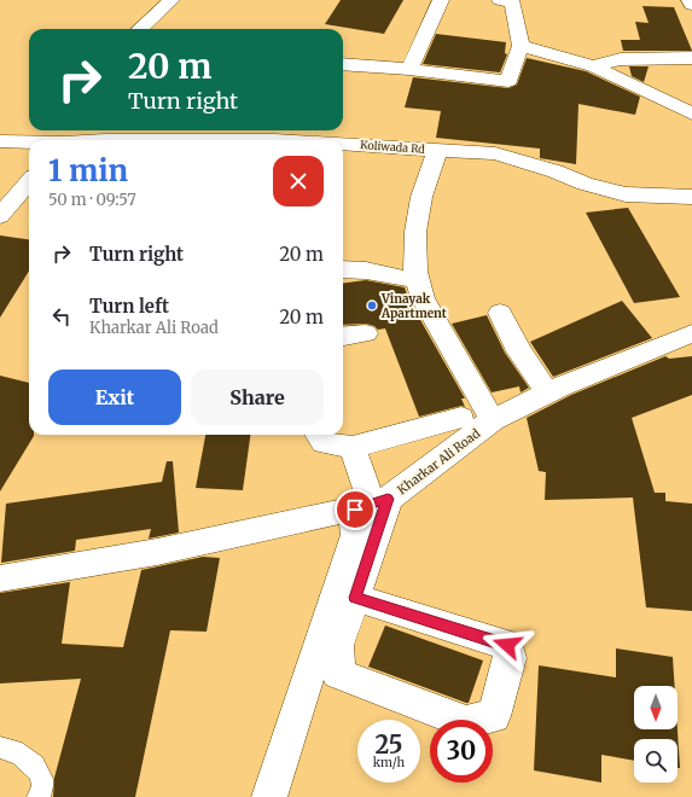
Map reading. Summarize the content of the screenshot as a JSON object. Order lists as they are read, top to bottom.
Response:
{
  "streets": {
    "street": ["Koliwada Rd", "Kharkar Ali Road"]
  },
  "places": ["Vinayak Apartment"],
  "north": "bottom",
  "page": {
    "turn": ["20 m", "Turn right"],
    "heading": ["1 min", "50 m · 09:57"],
    "list": [
      {
        "name": "Turn right",
        "value": "20 m"
      },
      {
        "name": "Turn left",
        "note": "Kharkar Ali Road",
        "value": "20 m"
      }
    ],
    "buttons": ["Exit", "Share"],
    "speed": "25 km/h",
    "limit": "30"
  }
}
